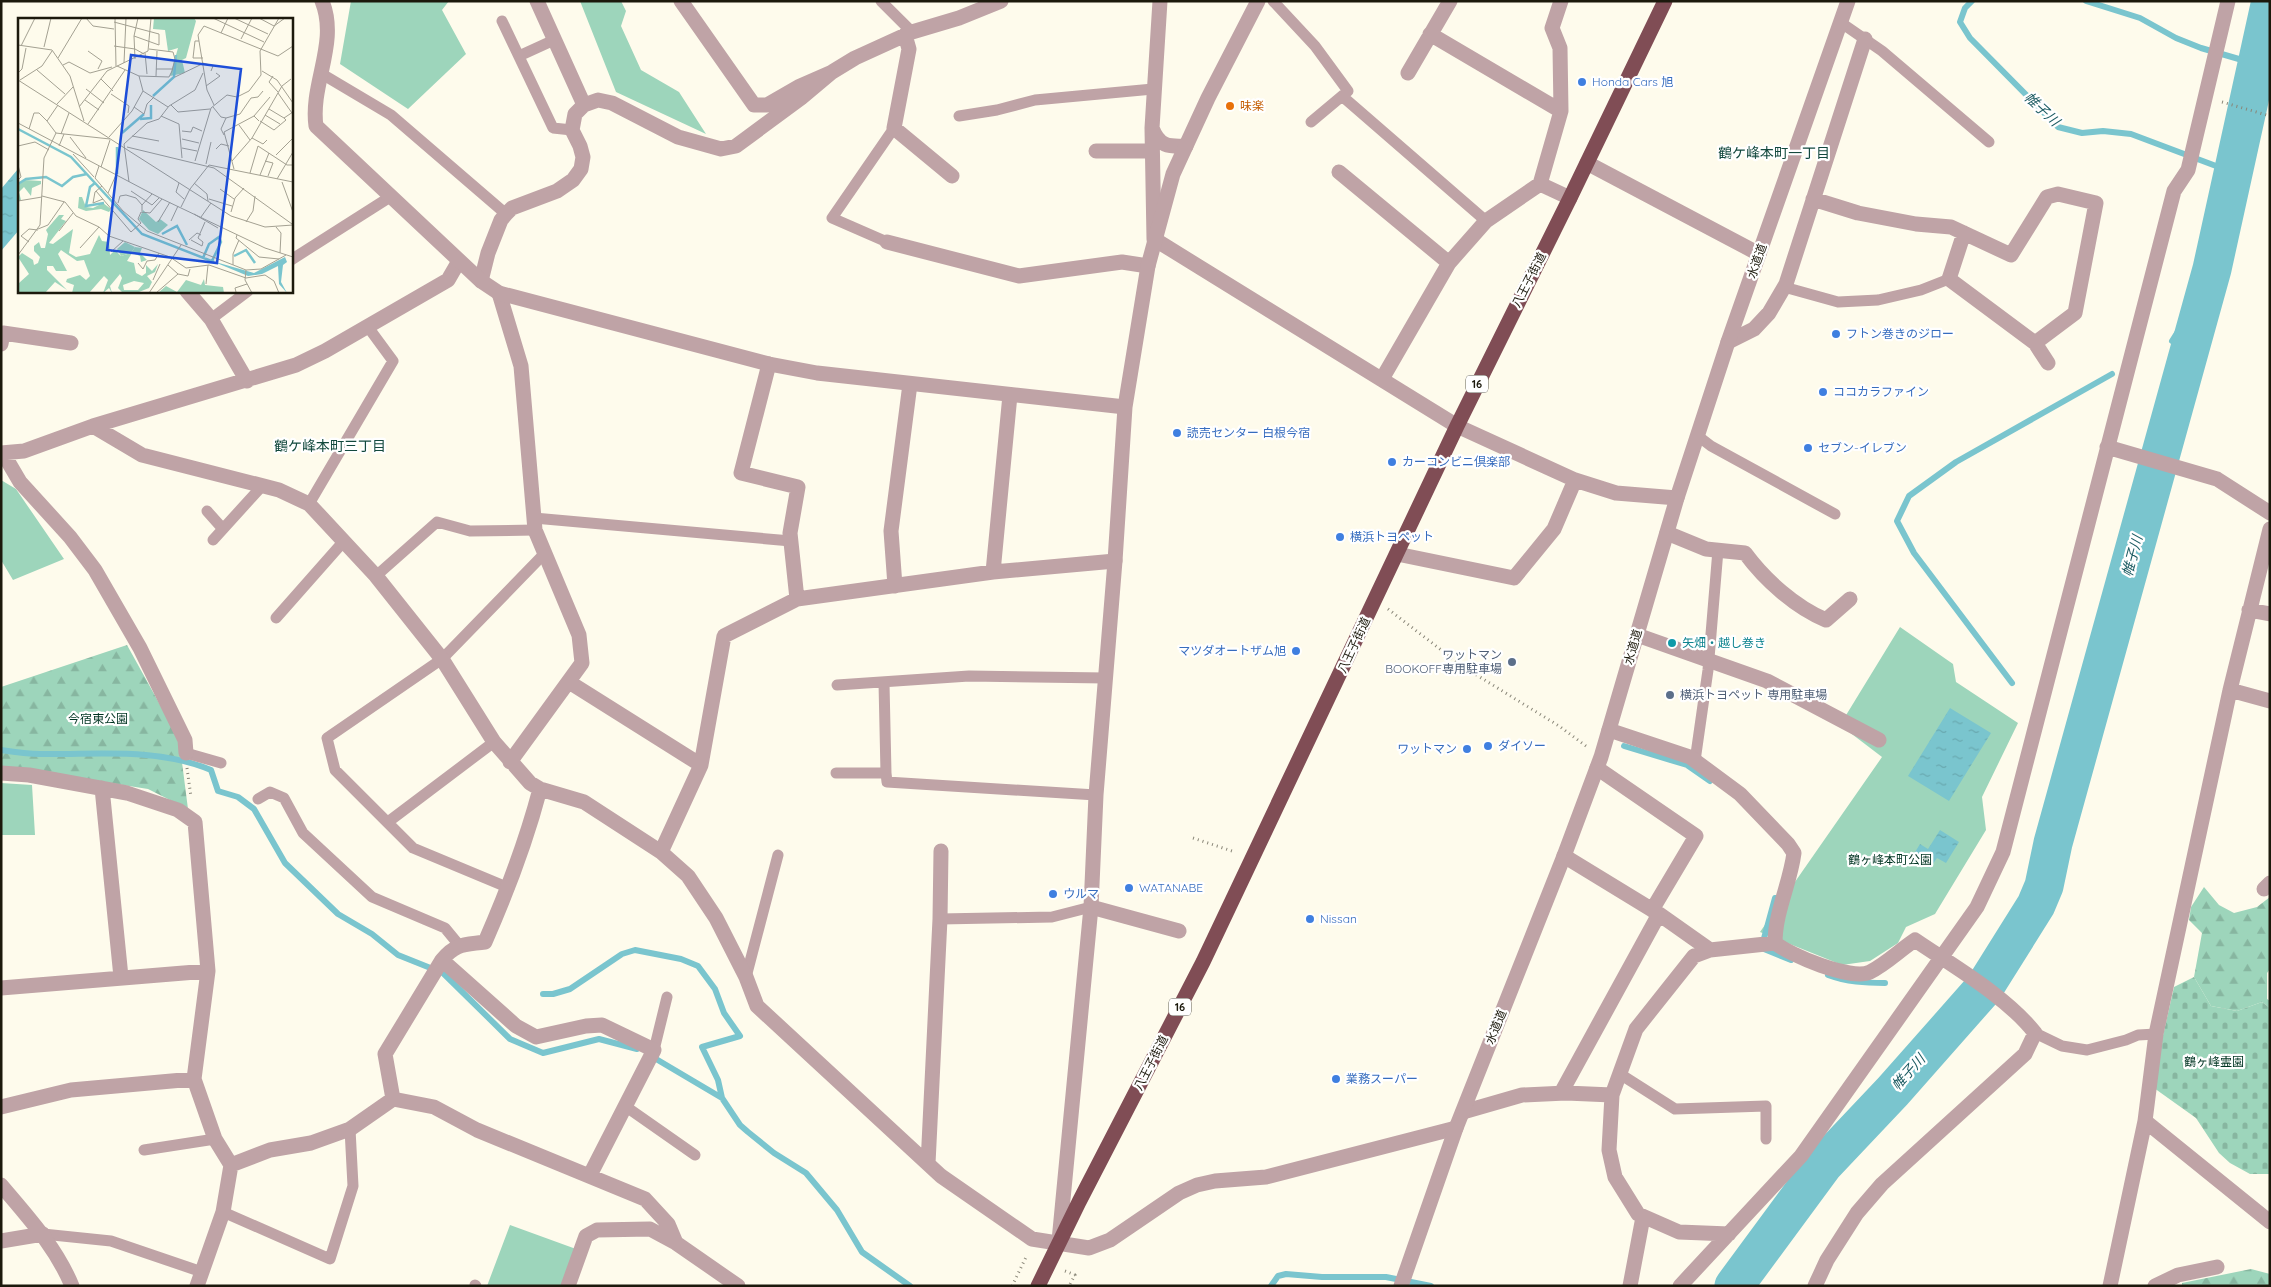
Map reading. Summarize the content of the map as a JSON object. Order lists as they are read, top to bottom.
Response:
{
  "streets": {
    "highway": ["八王子街道", "16"],
    "street": ["水道道"]
  },
  "districts": ["鶴ケ峰本町一丁目", "鶴ケ峰本町三丁目"],
  "water": ["帷子川"],
  "parks": ["今宿東公園", "鶴ヶ峰本町公園", "鶴ヶ峰霊園"],
  "places": [
    "Honda Cars 旭",
    "味楽",
    "フトン巻きのジロー",
    "ココカラファイン",
    "読売センター 白根今宿",
    "セブン-イレブン",
    "カーコンビニ倶楽部",
    "横浜トヨペット",
    "矢畑・越し巻き",
    "マツダオートザム旭",
    "ワットマン BOOKOFF専用駐車場",
    "横浜トヨペット 専用駐車場",
    "ダイソー",
    "ワットマン",
    "WATANABE",
    "ウルマ",
    "Nissan",
    "業務スーパー"
  ]
}
